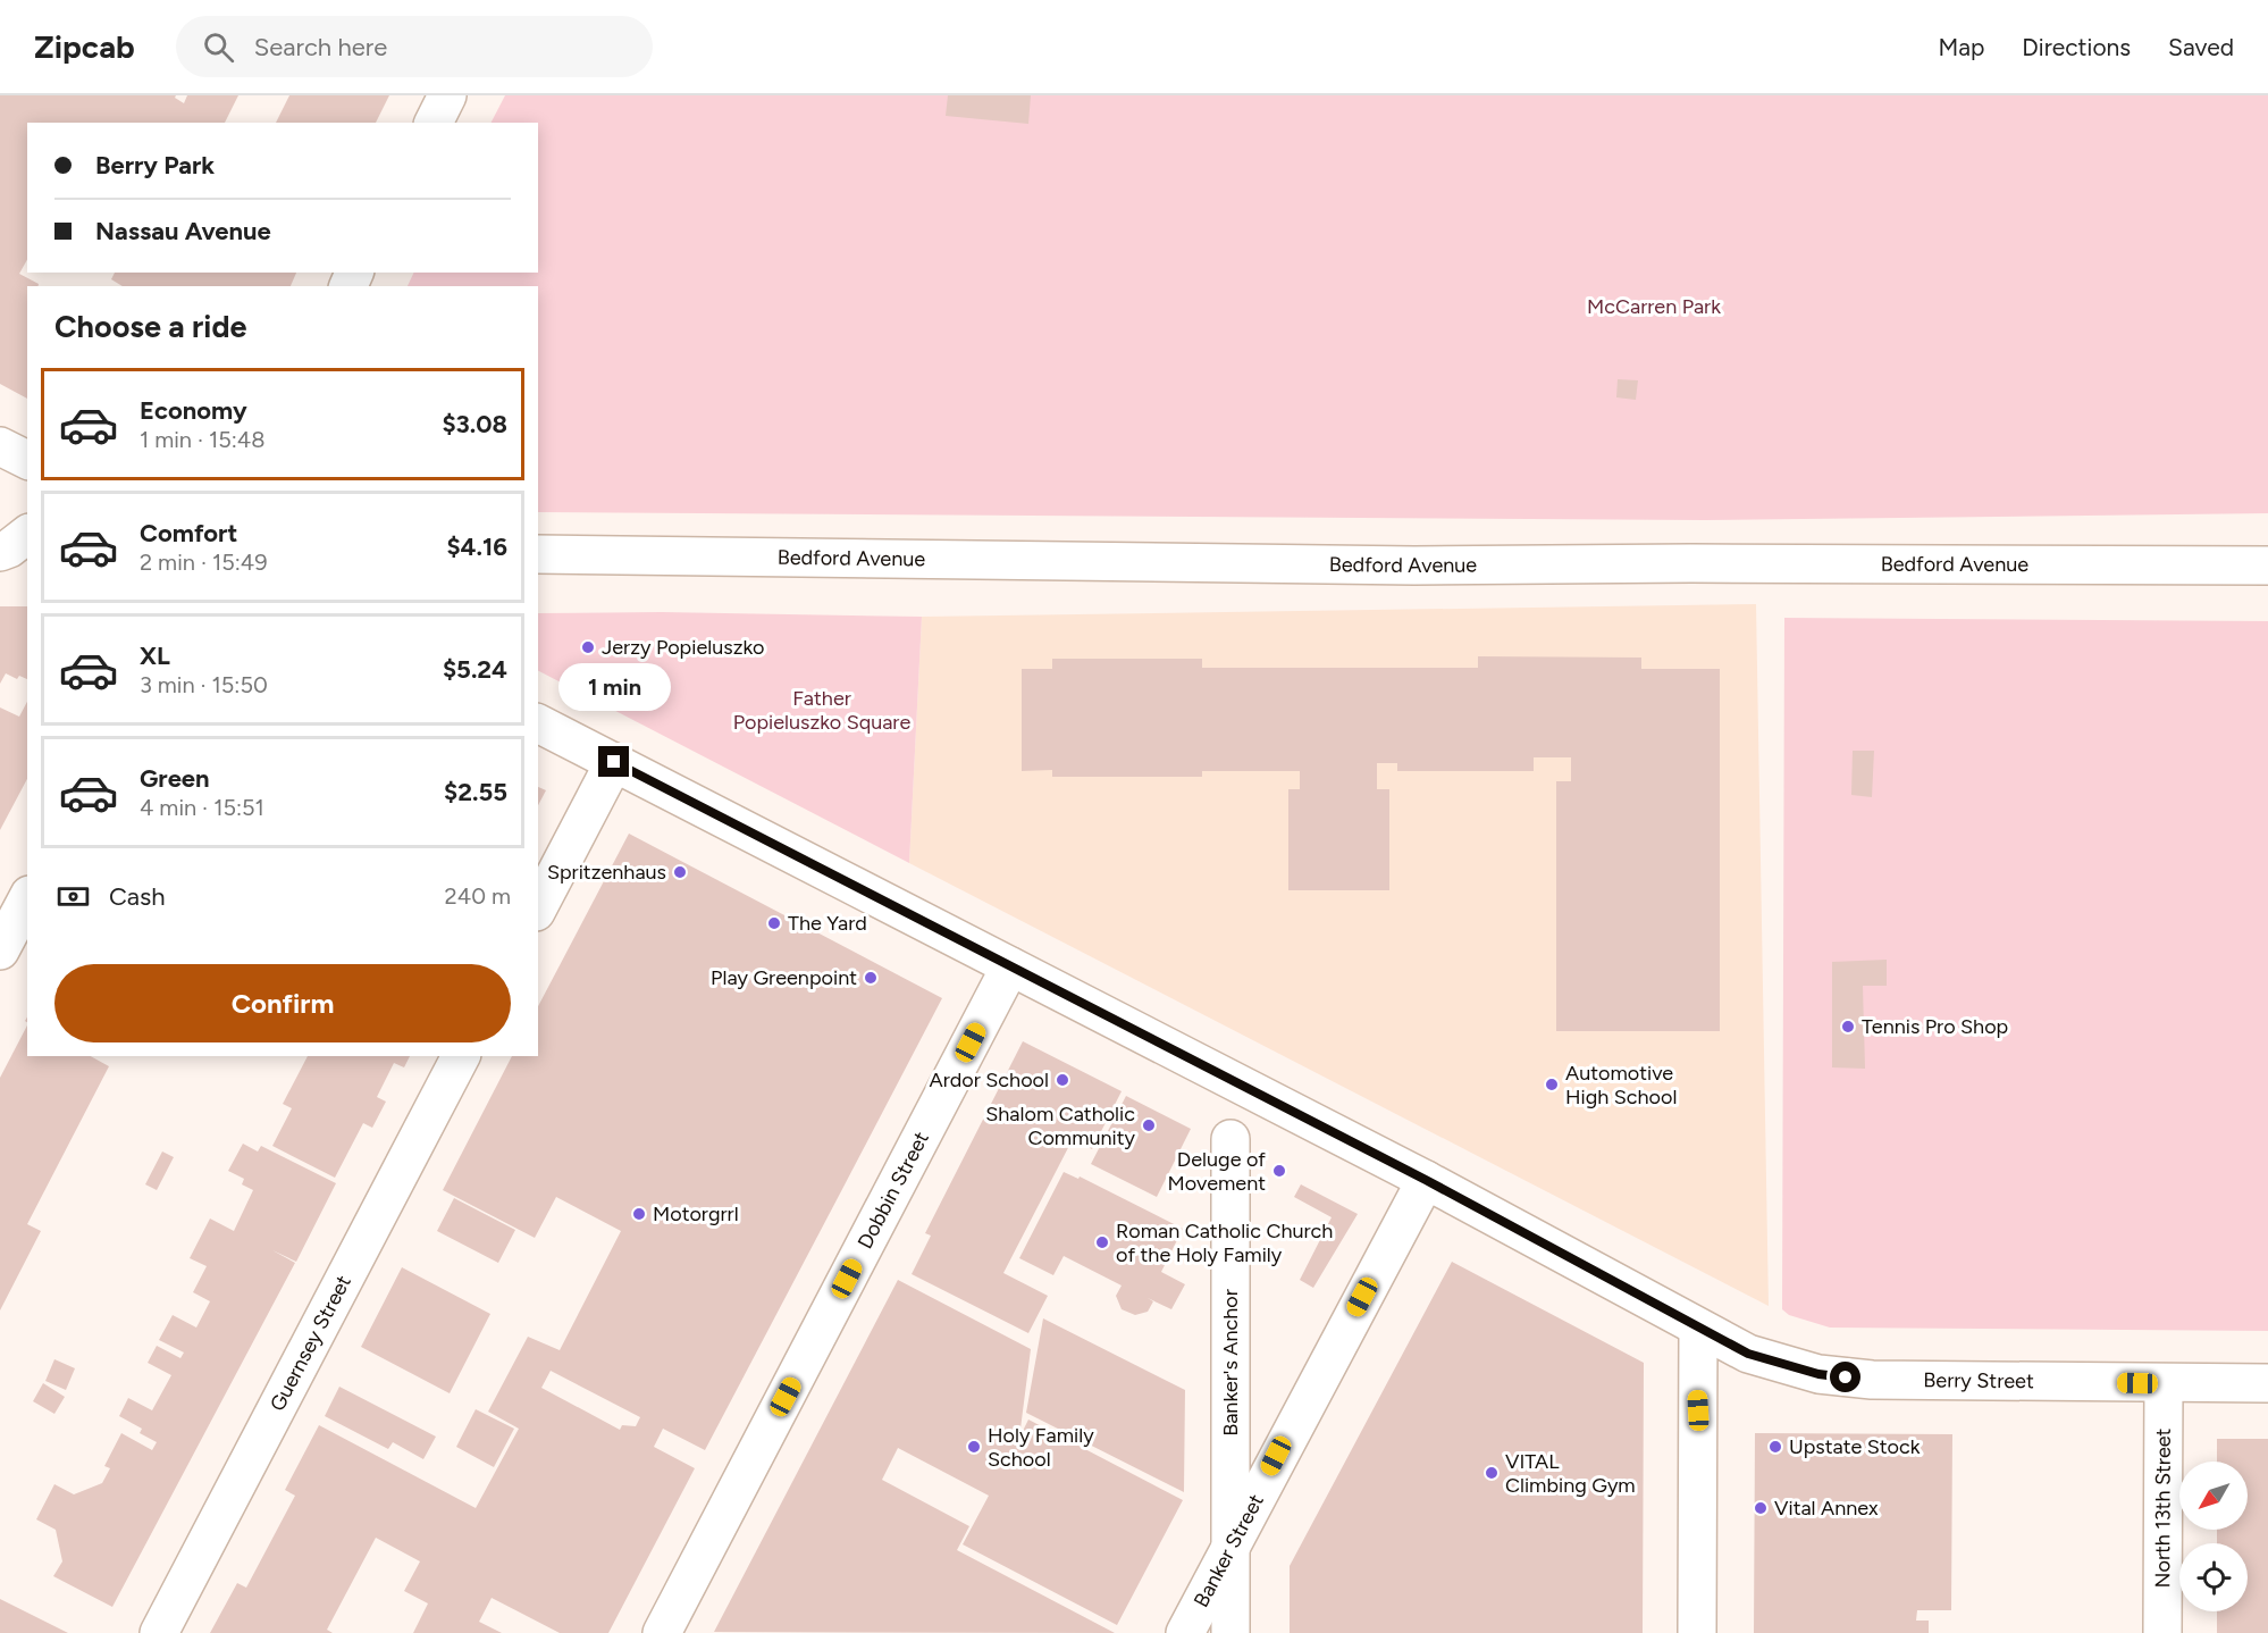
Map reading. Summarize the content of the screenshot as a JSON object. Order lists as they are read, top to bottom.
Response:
{
  "streets": {
    "street": [
      "Bedford Avenue",
      "Dobbin Street",
      "Guernsey Street",
      "Banker's Anchor",
      "Berry Street",
      "North 13th Street",
      "Banker Street"
    ]
  },
  "crossings": [
    ["Dobbin Street", "Berry Street"],
    ["Banker's Anchor", "Banker Street"],
    ["Berry Street", "North 13th Street"],
    ["Berry Street", "Banker Street"]
  ],
  "parks": ["McCarren Park", "Father Popieluszko Square"],
  "places": [
    "Jerzy Popieluszko",
    "Spritzenhaus",
    "The Yard",
    "Play Greenpoint",
    "Tennis Pro Shop",
    "Ardor School",
    "Automotive High School",
    "Shalom Catholic Community",
    "Deluge of Movement",
    "Motorgrrl",
    "Roman Catholic Church of the Holy Family",
    "Holy Family School",
    "Upstate Stock",
    "VITAL Climbing Gym",
    "Vital Annex"
  ],
  "north": "bottom left",
  "page": {
    "header": "Zipcab",
    "search": "Search here",
    "nav": ["Map", "Directions", "Saved"],
    "banner": ["Berry Park", "Nassau Avenue"],
    "heading": "Choose a ride",
    "list": [
      {
        "name": "Economy",
        "note": "1 min · 15:48",
        "value": "$3.08"
      },
      {
        "name": "Comfort",
        "note": "2 min · 15:49",
        "value": "$4.16"
      },
      {
        "name": "XL",
        "note": "3 min · 15:50",
        "value": "$5.24"
      },
      {
        "name": "Green",
        "note": "4 min · 15:51",
        "value": "$2.55"
      }
    ],
    "bubble": "1 min",
    "pay": ["Cash", "240 m"],
    "buttons": "Confirm"
  }
}
